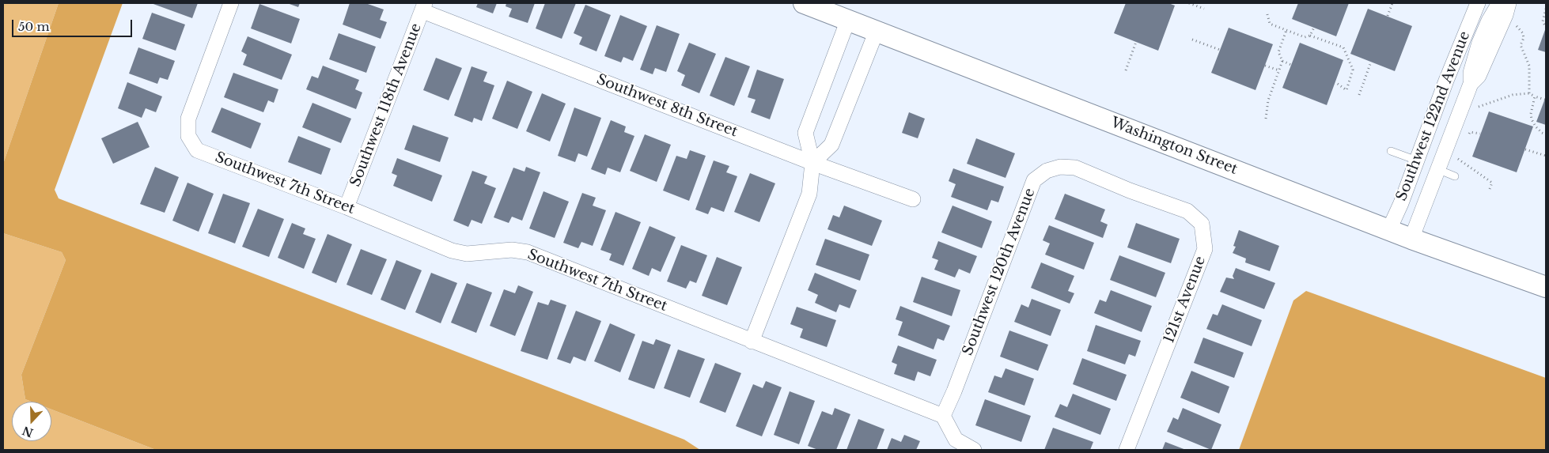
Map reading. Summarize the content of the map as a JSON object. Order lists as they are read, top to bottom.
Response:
{
  "streets": {
    "street": [
      "Southwest 118th Avenue",
      "Southwest 8th Street",
      "Southwest 122nd Avenue",
      "Washington Street",
      "Southwest 7th Street",
      "Southwest 120th Avenue",
      "121st Avenue"
    ]
  },
  "crossings": [
    ["Southwest 118th Avenue", "Southwest 8th Street"],
    ["Southwest 118th Avenue", "Southwest 7th Street"],
    ["Southwest 122nd Avenue", "Washington Street"],
    ["Southwest 7th Street", "Southwest 120th Avenue"],
    ["Southwest 120th Avenue", "121st Avenue"]
  ],
  "scale_bar": "50 m",
  "north": "bottom"
}
